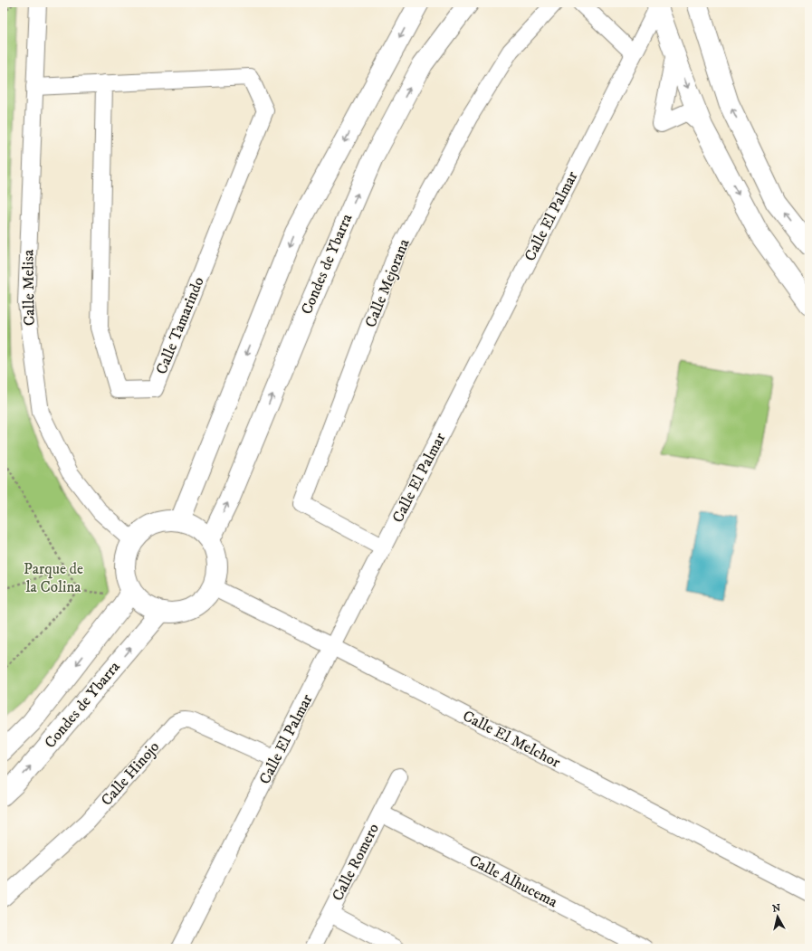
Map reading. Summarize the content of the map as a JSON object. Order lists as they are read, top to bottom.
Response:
{
  "streets": {
    "main road": ["Condes de Ybarra"],
    "street": [
      "Calle El Palmar",
      "Calle Mejorana",
      "Calle Melisa",
      "Calle Tamarindo",
      "Calle El Melchor",
      "Calle Hinojo",
      "Calle Romero",
      "Calle Alhucema"
    ]
  },
  "crossings": [
    ["Calle El Palmar", "Calle Mejorana"],
    ["Calle El Palmar", "Calle El Melchor"],
    ["Calle El Palmar", "Calle Hinojo"],
    ["Condes de Ybarra", "Calle Melisa"],
    ["Condes de Ybarra", "Calle El Melchor"],
    ["Calle Melisa", "Calle Tamarindo"],
    ["Calle Melisa", "Calle El Melchor"],
    ["Calle Romero", "Calle Alhucema"]
  ],
  "parks": ["Parque de la Colina"],
  "north": "top"
}
